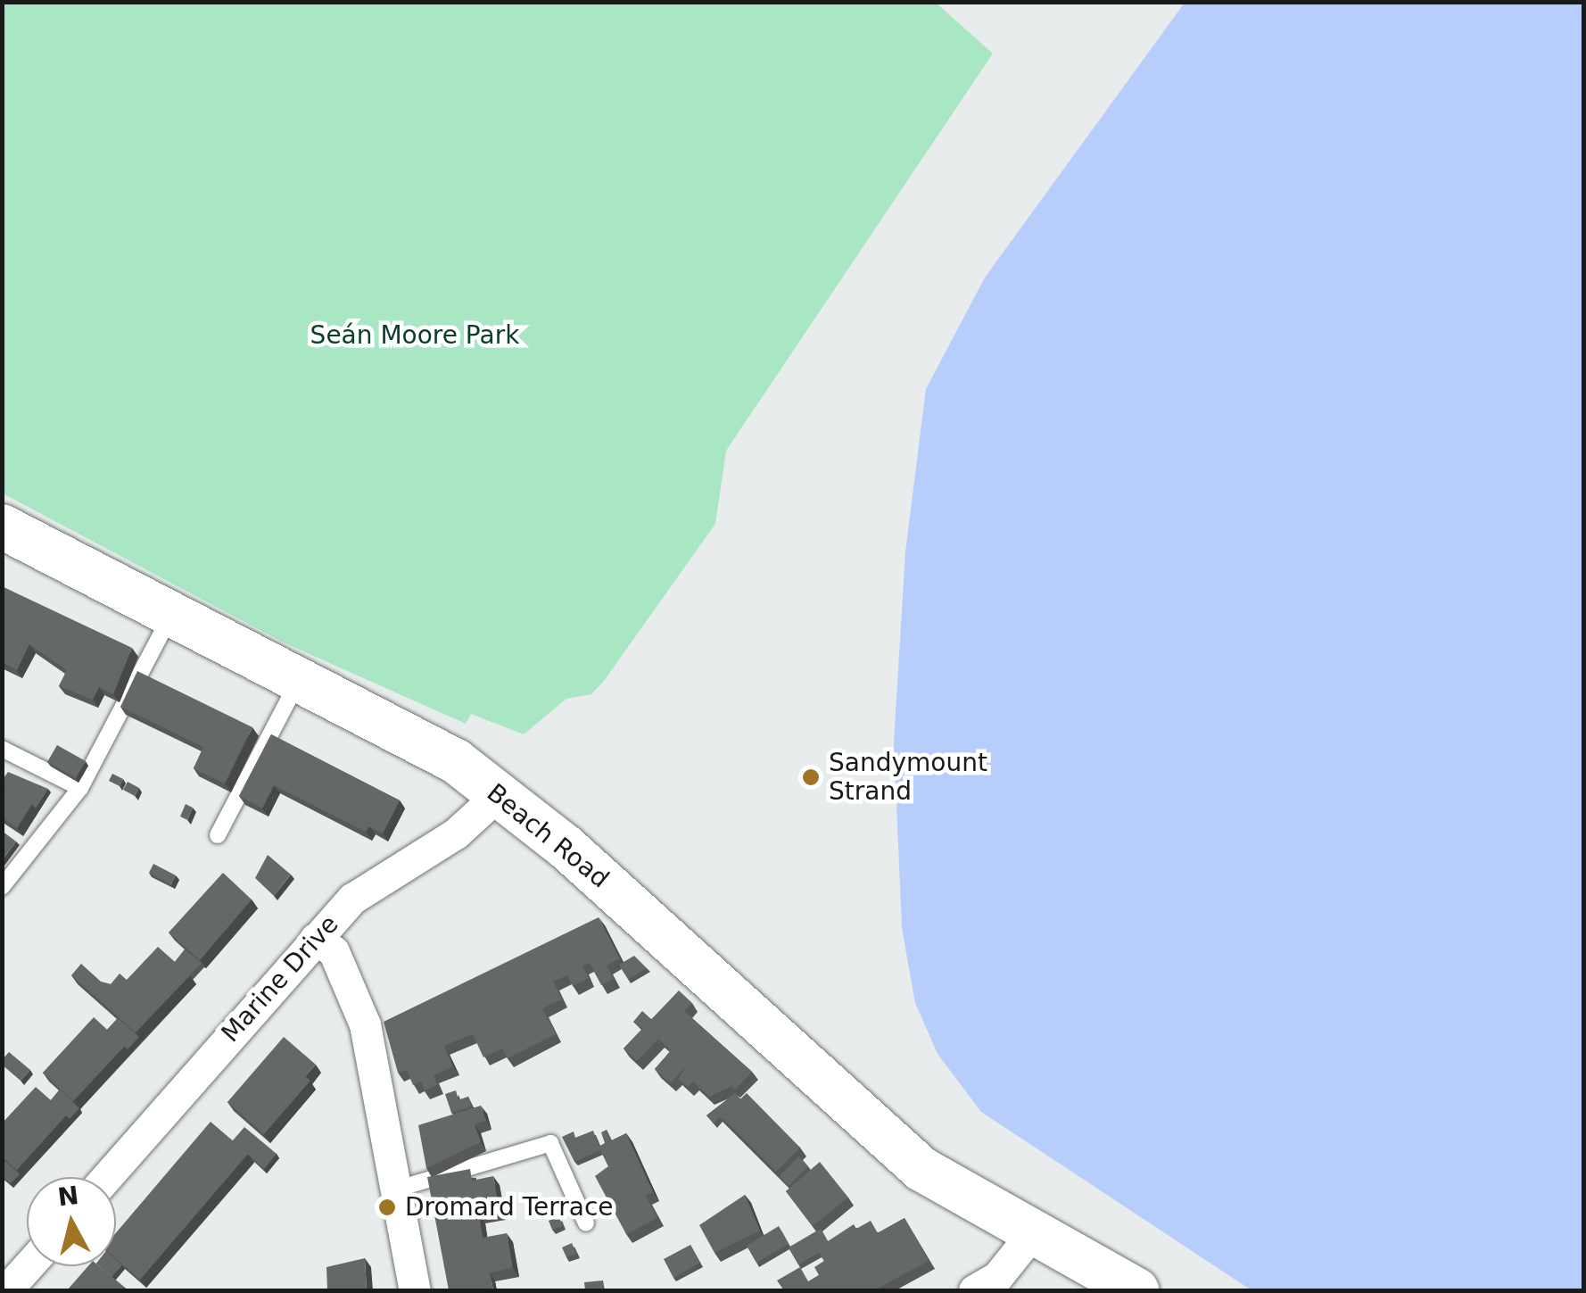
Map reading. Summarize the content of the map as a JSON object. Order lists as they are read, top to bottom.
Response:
{
  "streets": {
    "main road": ["Beach Road"],
    "street": ["Marine Drive"]
  },
  "crossings": [
    ["Beach Road", "Marine Drive"]
  ],
  "parks": ["Seán Moore Park"],
  "places": ["Sandymount Strand", "Dromard Terrace"],
  "north": "top"
}
